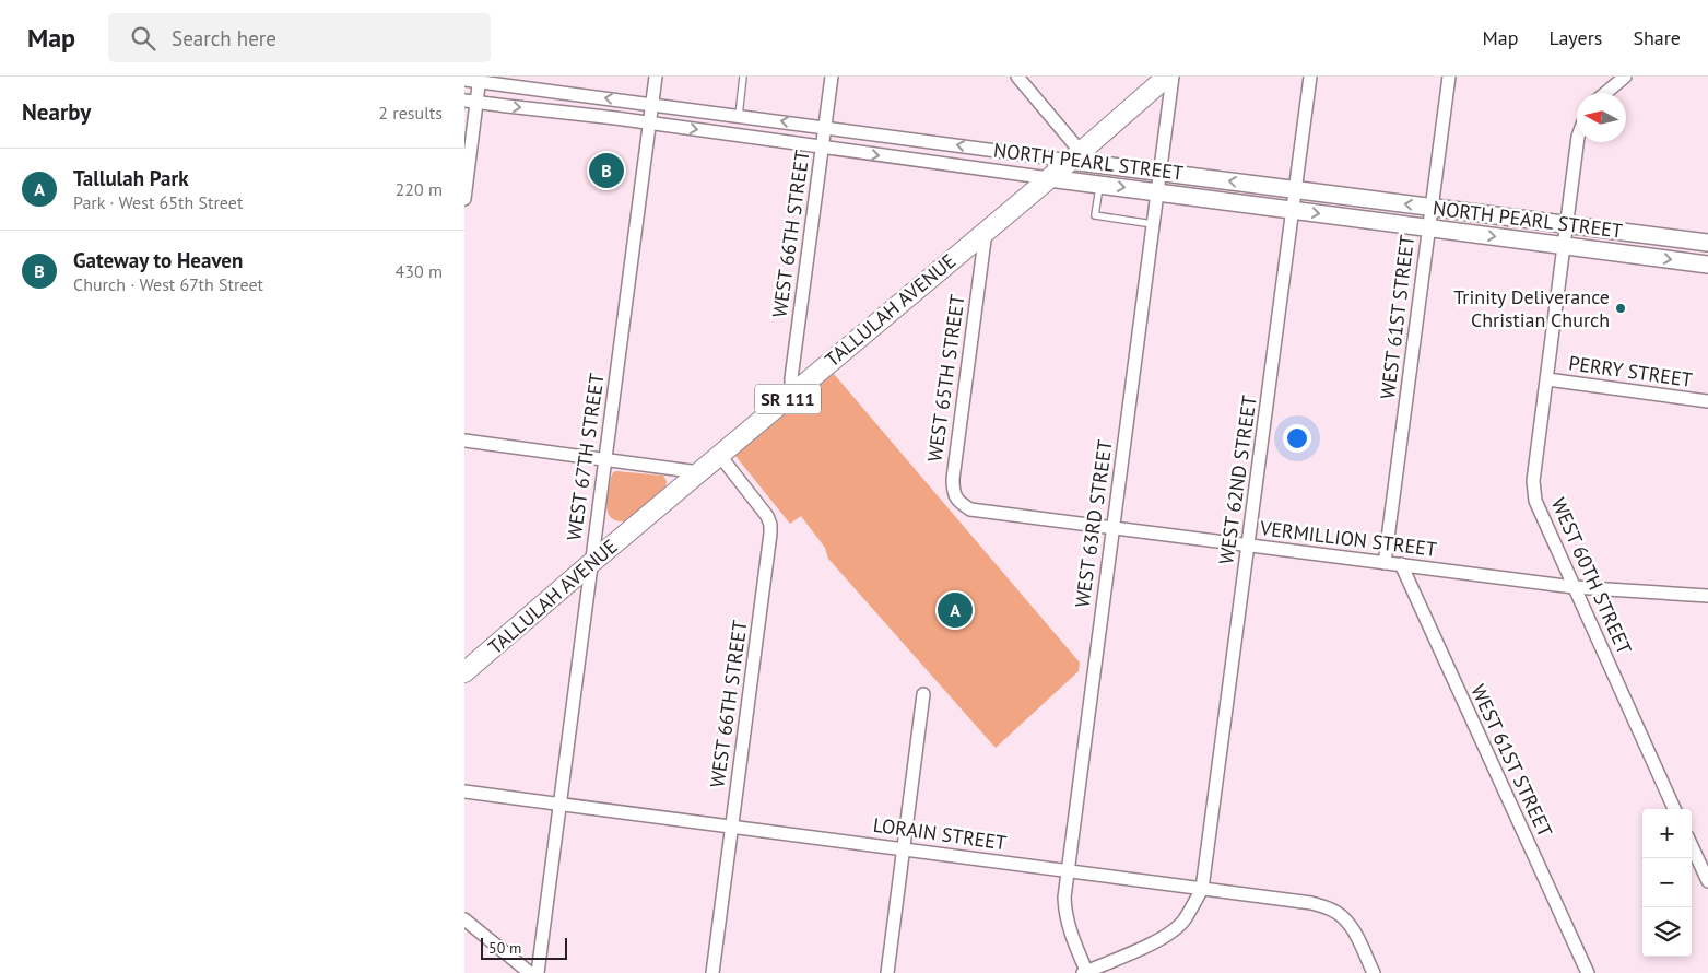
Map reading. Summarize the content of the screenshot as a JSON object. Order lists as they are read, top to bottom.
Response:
{
  "streets": {
    "main road": ["TALLULAH AVENUE", "SR 111"],
    "street": [
      "NORTH PEARL STREET",
      "WEST 66TH STREET",
      "WEST 61ST STREET",
      "PERRY STREET",
      "WEST 65TH STREET",
      "WEST 67TH STREET",
      "WEST 62ND STREET",
      "WEST 63RD STREET",
      "VERMILLION STREET",
      "WEST 60TH STREET",
      "LORAIN STREET"
    ]
  },
  "crossings": [
    ["NORTH PEARL STREET", "WEST 66TH STREET"],
    ["NORTH PEARL STREET", "TALLULAH AVENUE"],
    ["NORTH PEARL STREET", "WEST 61ST STREET"],
    ["NORTH PEARL STREET", "WEST 67TH STREET"],
    ["NORTH PEARL STREET", "WEST 62ND STREET"],
    ["NORTH PEARL STREET", "WEST 63RD STREET"],
    ["NORTH PEARL STREET", "WEST 60TH STREET"],
    ["WEST 66TH STREET", "TALLULAH AVENUE"],
    ["WEST 66TH STREET", "LORAIN STREET"],
    ["TALLULAH AVENUE", "WEST 65TH STREET"],
    ["TALLULAH AVENUE", "WEST 67TH STREET"],
    ["WEST 61ST STREET", "VERMILLION STREET"],
    ["PERRY STREET", "WEST 60TH STREET"],
    ["WEST 65TH STREET", "VERMILLION STREET"],
    ["WEST 67TH STREET", "LORAIN STREET"],
    ["WEST 62ND STREET", "VERMILLION STREET"],
    ["WEST 62ND STREET", "LORAIN STREET"],
    ["WEST 63RD STREET", "VERMILLION STREET"],
    ["WEST 63RD STREET", "LORAIN STREET"],
    ["VERMILLION STREET", "WEST 60TH STREET"]
  ],
  "places": ["Trinity Deliverance Christian Church"],
  "scale_bar": "50 m",
  "north": "left",
  "page": {
    "header": "Map",
    "search": "Search here",
    "nav": ["Map", "Layers", "Share"],
    "heading": ["Nearby", "2 results"],
    "list": [
      {
        "mark": "A",
        "name": "Tallulah Park",
        "note": "Park · West 65th Street",
        "value": "220 m"
      },
      {
        "mark": "B",
        "name": "Gateway to Heaven",
        "note": "Church · West 67th Street",
        "value": "430 m"
      }
    ],
    "pins": ["B", "A"],
    "map_buttons": ["+", "−"],
    "scale": "50 m"
  }
}
